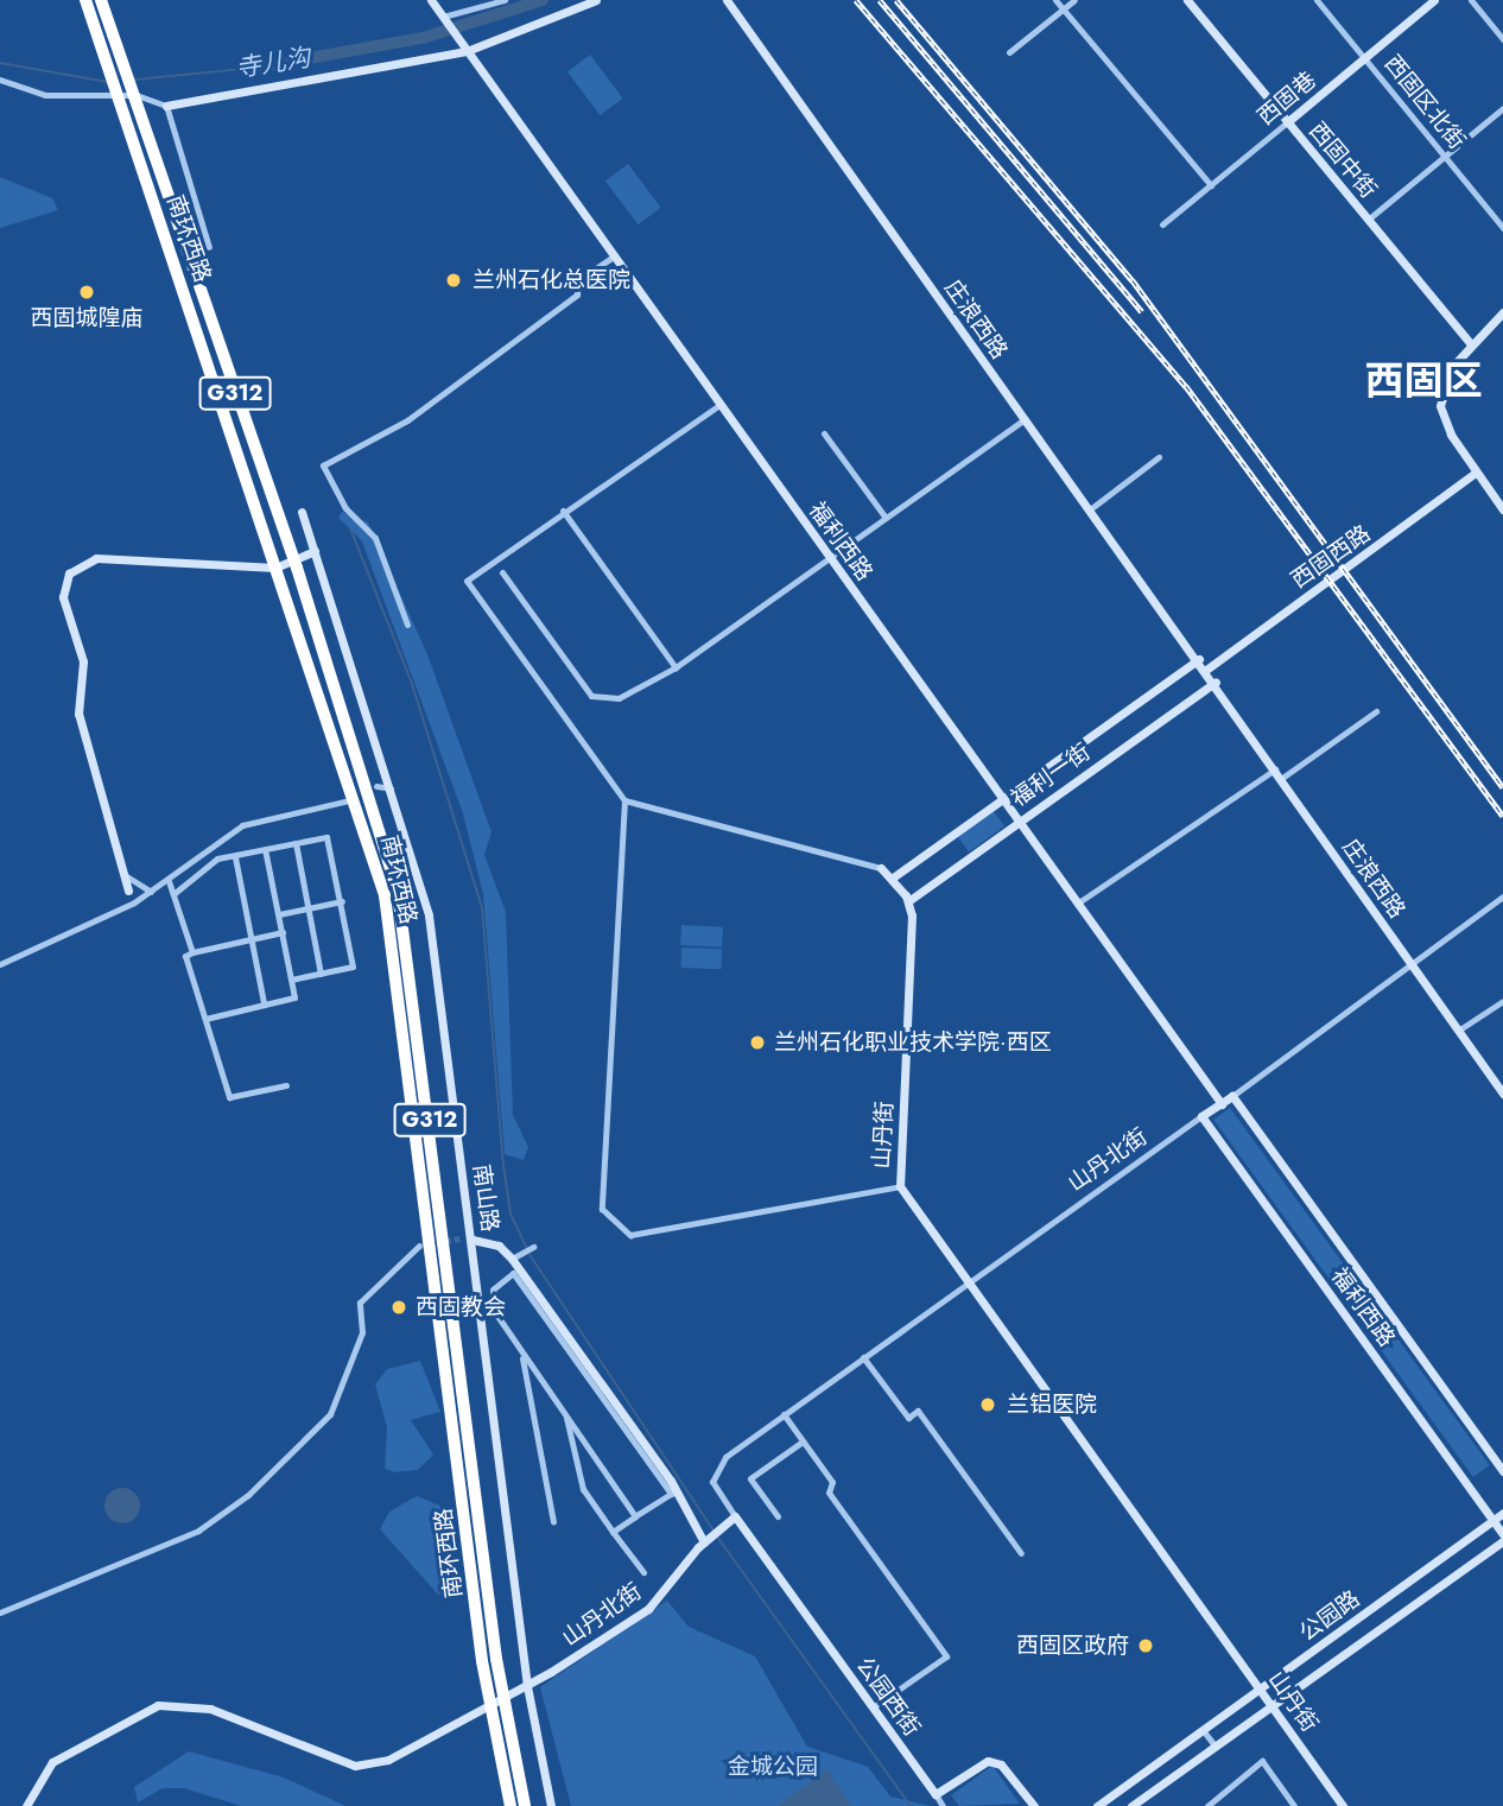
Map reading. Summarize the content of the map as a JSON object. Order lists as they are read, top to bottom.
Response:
{
  "streets": {
    "highway": ["南环西路", "G312"],
    "street": [
      "西固巷",
      "西固区北街",
      "西固中街",
      "庄浪西路",
      "福利西路",
      "西固西路",
      "福利一街",
      "山丹街",
      "山丹北街",
      "南山路",
      "公园路",
      "公园西街"
    ]
  },
  "crossings": [
    ["西固巷", "西固区北街"],
    ["西固巷", "西固中街"],
    ["庄浪西路", "西固西路"],
    ["庄浪西路", "福利一街"],
    ["福利西路", "福利一街"],
    ["福利西路", "山丹北街"],
    ["福利西路", "公园路"],
    ["福利一街", "山丹街"],
    ["山丹街", "山丹北街"],
    ["山丹街", "公园路"],
    ["山丹北街", "南山路"],
    ["山丹北街", "公园西街"]
  ],
  "districts": ["西固区"],
  "water": ["寺儿沟"],
  "parks": ["金城公园"],
  "places": [
    "兰州石化总医院",
    "西固城隍庙",
    "兰州石化职业技术学院·西区",
    "西固教会",
    "兰铝医院",
    "西固区政府"
  ]
}
